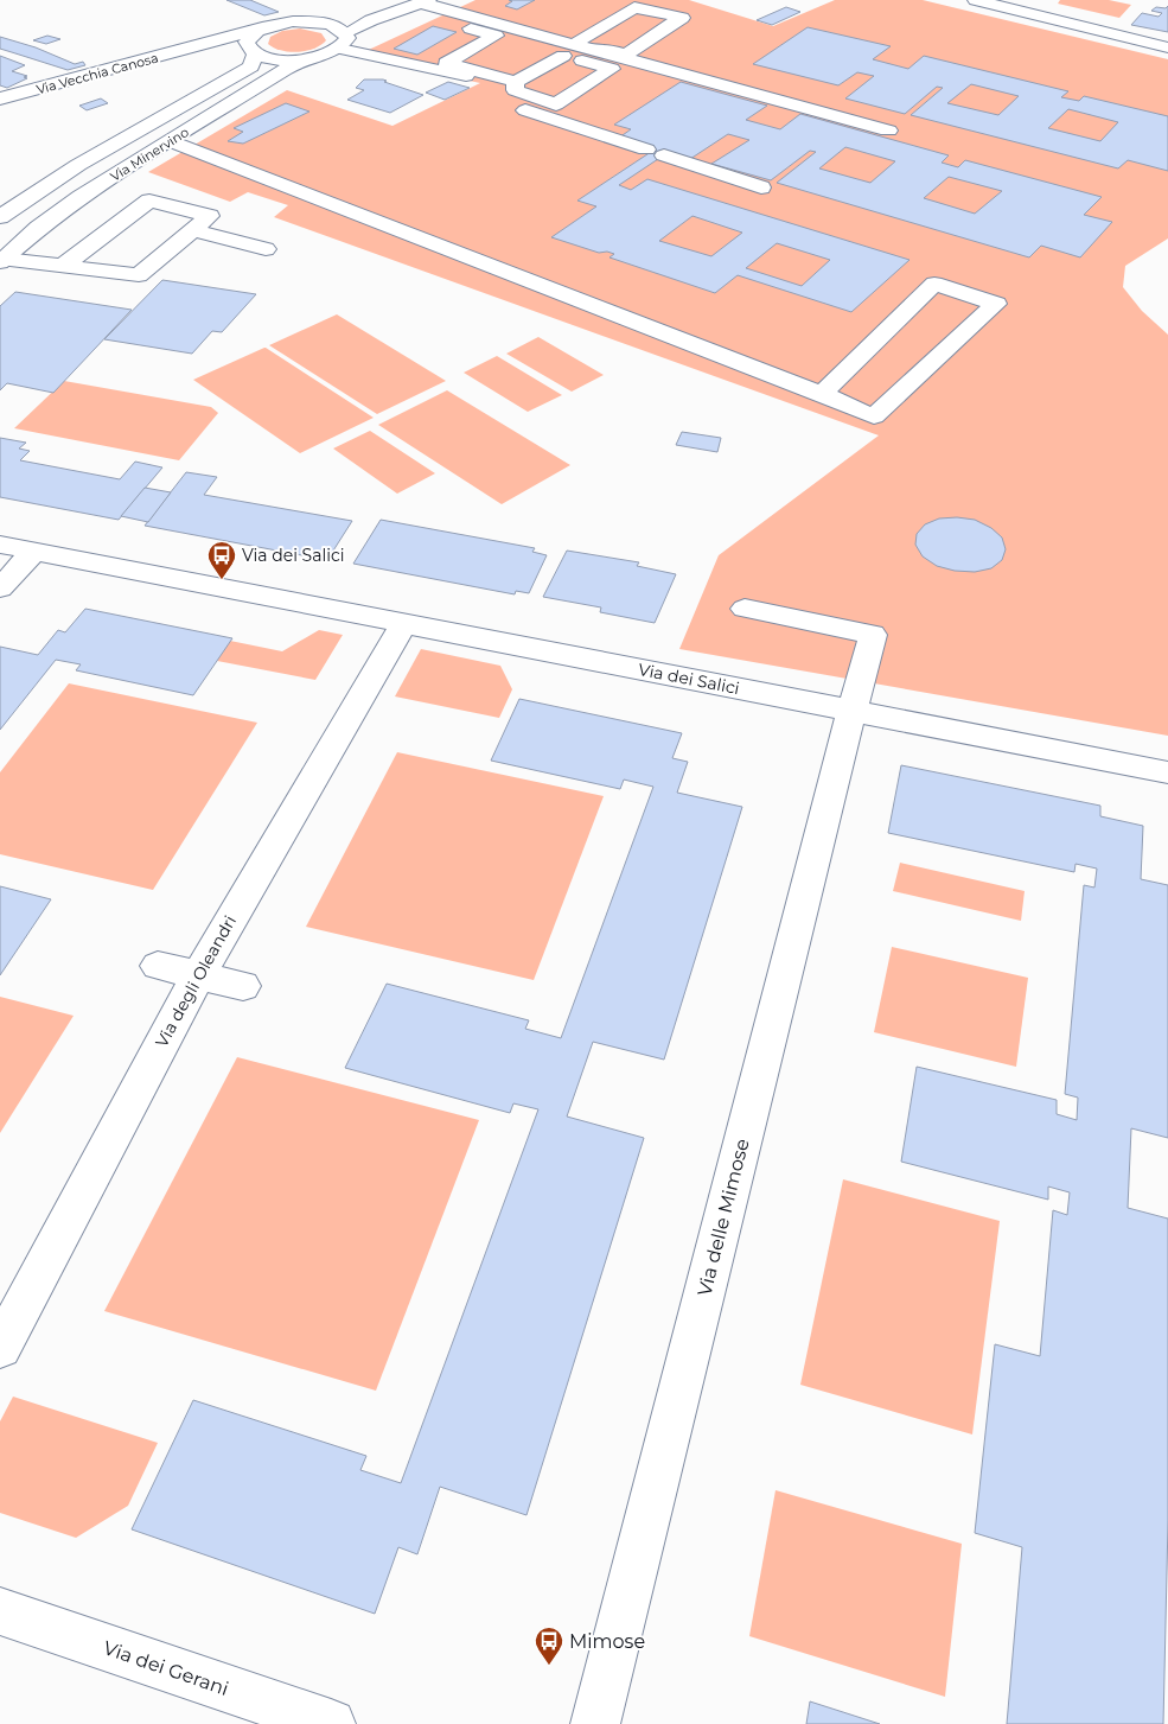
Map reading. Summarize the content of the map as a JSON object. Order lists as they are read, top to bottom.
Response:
{
  "streets": {
    "street": [
      "Via Vecchia Canosa",
      "Via Minervino",
      "Via dei Salici",
      "Via degli Oleandri",
      "Via delle Mimose",
      "Via dei Gerani"
    ]
  },
  "crossings": [
    ["Via Vecchia Canosa", "Via Minervino"],
    ["Via dei Salici", "Via degli Oleandri"],
    ["Via dei Salici", "Via delle Mimose"]
  ],
  "places": {
    "bus stop": ["Via dei Salici", "Mimose"]
  }
}
